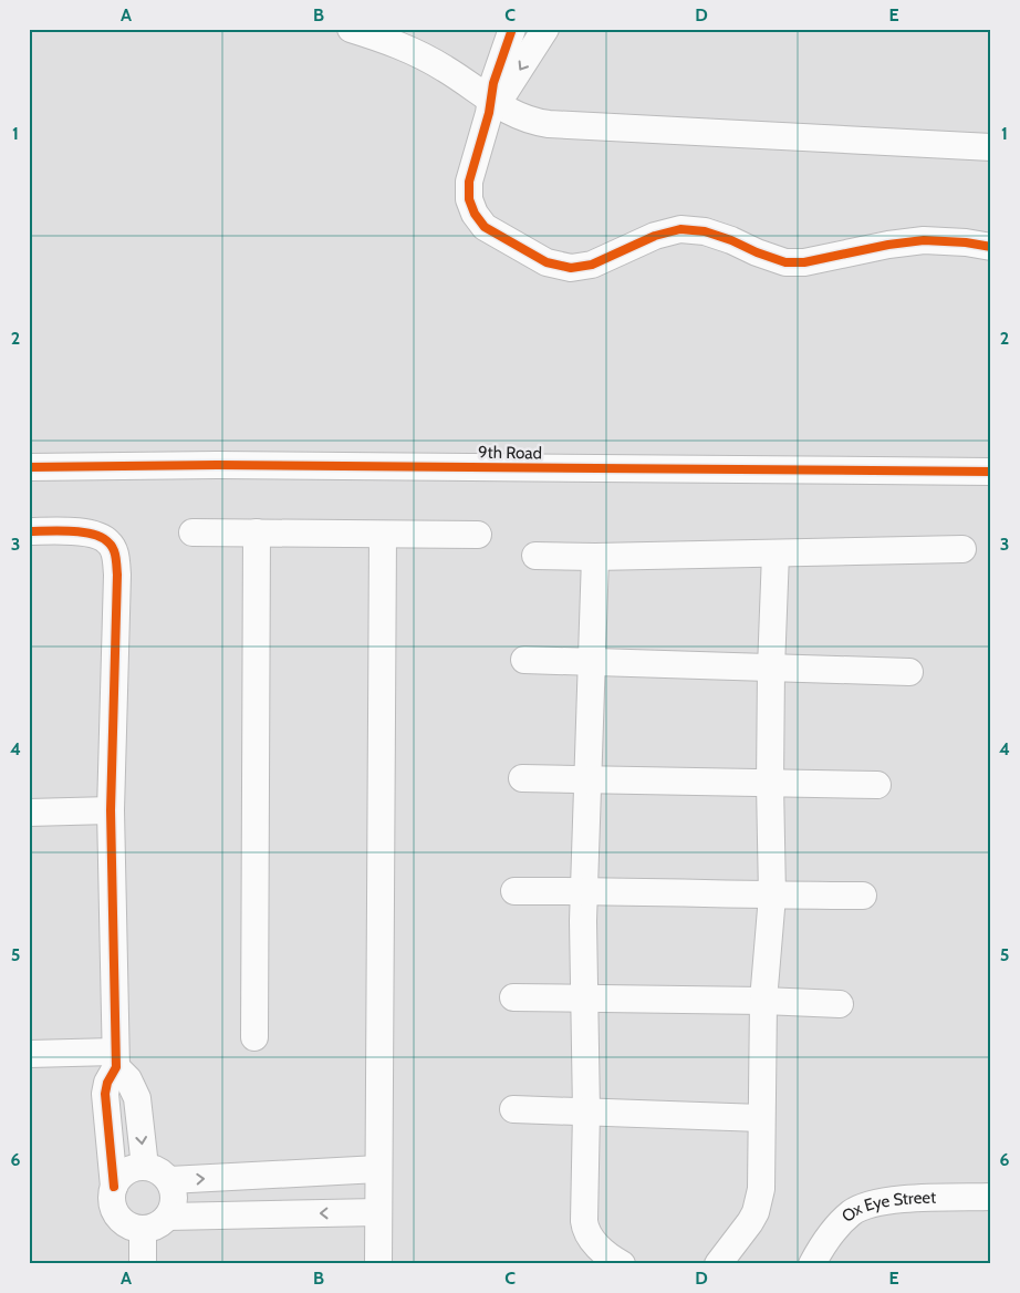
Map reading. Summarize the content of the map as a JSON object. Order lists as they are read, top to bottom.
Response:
{
  "streets": {
    "street": ["9th Road", "Ox Eye Street"]
  },
  "grid": {
    "columns": [
      "A",
      "B",
      "C",
      "D",
      "E"
    ],
    "rows": [
      "1",
      "2",
      "3",
      "4",
      "5",
      "6"
    ]
  }
}
